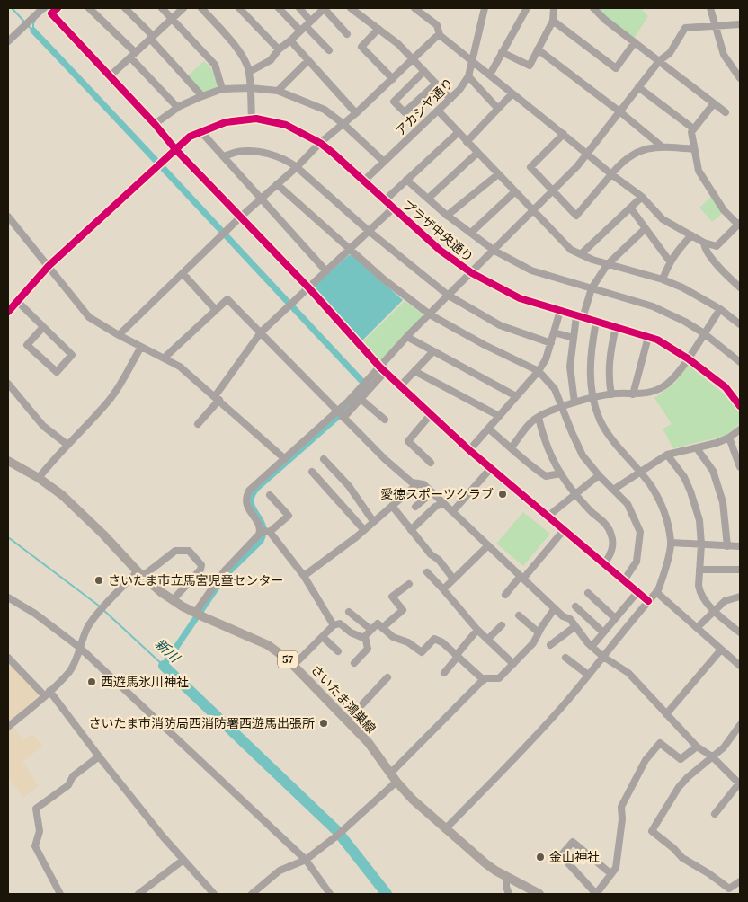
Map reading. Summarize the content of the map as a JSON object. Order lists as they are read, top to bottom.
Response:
{
  "streets": {
    "main road": ["57", "さいたま鴻巣線"],
    "street": ["アカシヤ通り", "プラザ中央通り"]
  },
  "crossings": [
    ["アカシヤ通り", "プラザ中央通り"]
  ],
  "water": ["新川"],
  "places": [
    "愛徳スポーツクラブ",
    "さいたま市立馬宮児童センター",
    "西遊馬氷川神社",
    "さいたま市消防局西消防署西遊馬出張所",
    "金山神社"
  ]
}
